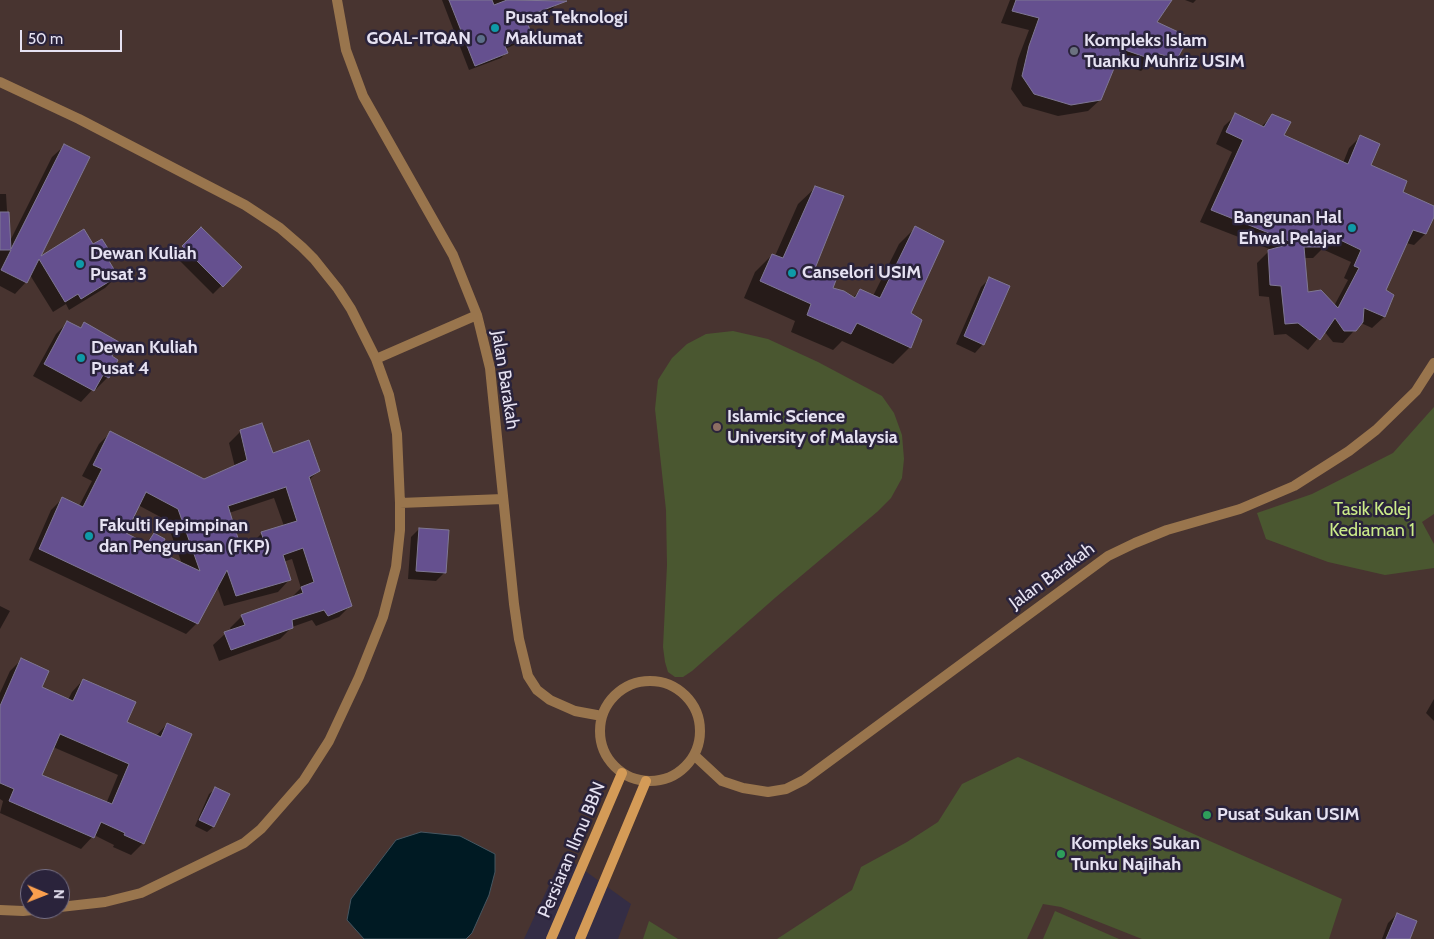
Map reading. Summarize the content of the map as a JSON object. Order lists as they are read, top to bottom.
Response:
{
  "streets": {
    "street": ["Jalan Barakah", "Persiaran Ilmu BBN"]
  },
  "crossings": [
    ["Jalan Barakah", "Persiaran Ilmu BBN"]
  ],
  "parks": ["Tasik Kolej Kediaman 1"],
  "places": [
    "Pusat Teknologi Maklumat",
    "GOAL-ITQAN",
    "Kompleks Islam Tuanku Muhriz USIM",
    "Bangunan Hal Ehwal Pelajar",
    "Dewan Kuliah Pusat 3",
    "Canselori USIM",
    "Dewan Kuliah Pusat 4",
    "Islamic Science University of Malaysia",
    "Fakulti Kepimpinan dan Pengurusan (FKP)",
    "Pusat Sukan USIM",
    "Kompleks Sukan Tunku Najihah"
  ],
  "scale_bar": "50 m",
  "north": "right"
}
